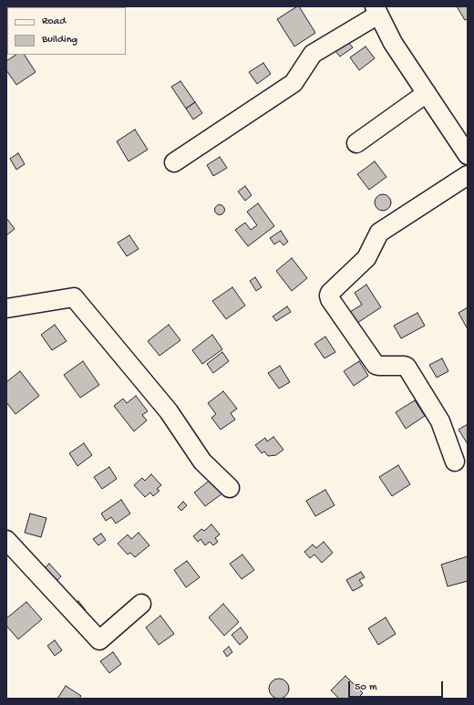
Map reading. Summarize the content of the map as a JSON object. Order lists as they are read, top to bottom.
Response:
{
  "legend": ["Road", "Building"],
  "scale_bar": "50 m"
}
